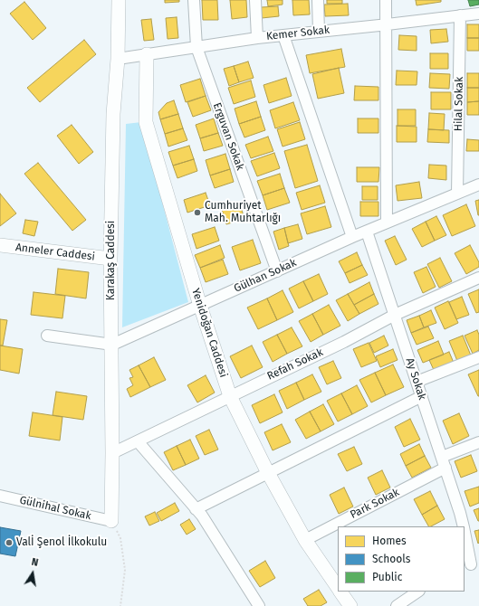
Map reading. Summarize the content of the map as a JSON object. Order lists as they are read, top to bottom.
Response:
{
  "streets": {
    "street": [
      "Kemer Sokak",
      "Hilal Sokak",
      "Erguvan Sokak",
      "Anneler Caddesi",
      "Karakaş Caddesi",
      "Gülhan Sokak",
      "Yenidoğan Caddesi",
      "Refah Sokak",
      "Ay Sokak",
      "Park Sokak",
      "Gülnihal Sokak"
    ]
  },
  "crossings": [
    ["Kemer Sokak", "Hilal Sokak"],
    ["Kemer Sokak", "Erguvan Sokak"],
    ["Kemer Sokak", "Karakaş Caddesi"],
    ["Kemer Sokak", "Yenidoğan Caddesi"],
    ["Hilal Sokak", "Gülhan Sokak"],
    ["Erguvan Sokak", "Gülhan Sokak"],
    ["Anneler Caddesi", "Karakaş Caddesi"],
    ["Karakaş Caddesi", "Gülhan Sokak"],
    ["Karakaş Caddesi", "Refah Sokak"],
    ["Karakaş Caddesi", "Gülnihal Sokak"],
    ["Gülhan Sokak", "Yenidoğan Caddesi"],
    ["Gülhan Sokak", "Ay Sokak"],
    ["Yenidoğan Caddesi", "Refah Sokak"],
    ["Yenidoğan Caddesi", "Park Sokak"],
    ["Refah Sokak", "Ay Sokak"],
    ["Ay Sokak", "Park Sokak"]
  ],
  "places": ["Cumhuriyet Mah. Muhtarlığı", "Valİ Şenol İlkokulu"],
  "legend": ["Homes", "Schools", "Public"],
  "north": "top"
}
